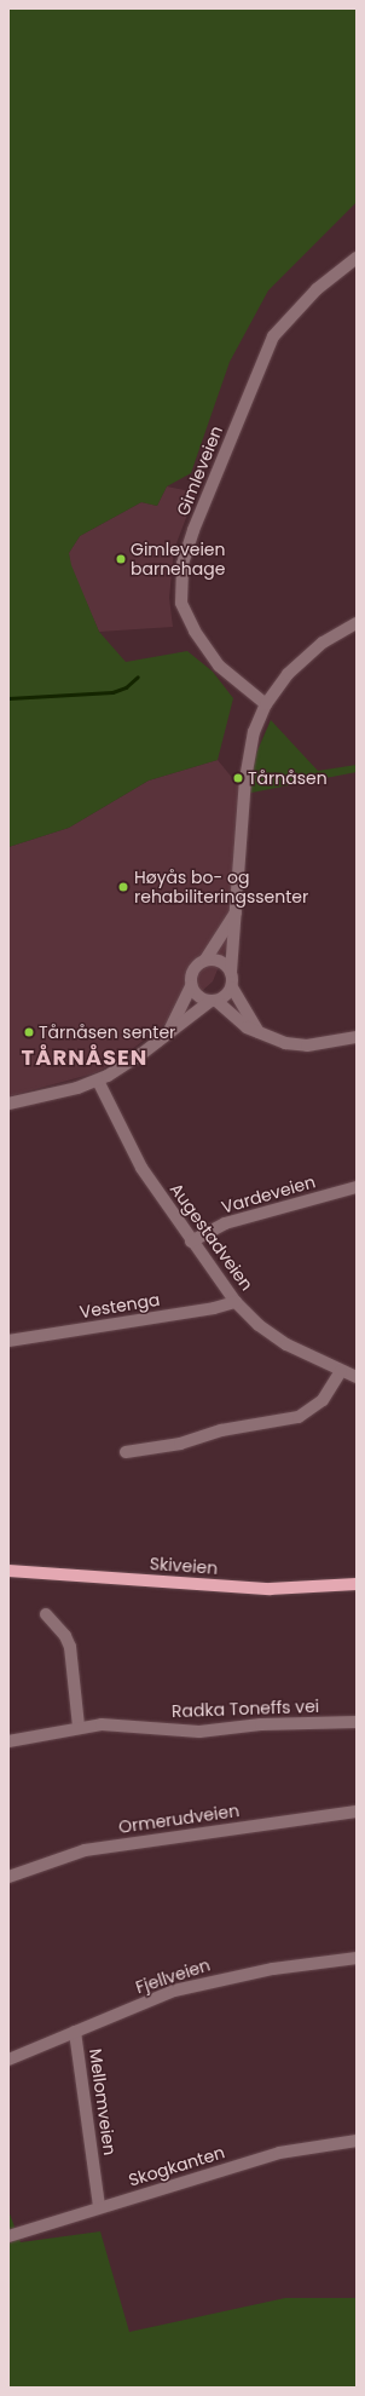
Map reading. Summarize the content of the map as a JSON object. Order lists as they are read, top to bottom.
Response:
{
  "streets": {
    "main road": ["Skiveien"],
    "street": [
      "Gimleveien",
      "Vardeveien",
      "Augestadveien",
      "Vestenga",
      "Radka Toneffs vei",
      "Ormerudveien",
      "Fjellveien",
      "Mellomveien",
      "Skogkanten"
    ]
  },
  "crossings": [
    ["Vardeveien", "Augestadveien"],
    ["Augestadveien", "Vestenga"],
    ["Fjellveien", "Mellomveien"],
    ["Mellomveien", "Skogkanten"]
  ],
  "districts": ["TÅRNÅSEN"],
  "places": [
    "Gimleveien barnehage",
    "Tårnåsen",
    "Høyås bo- og rehabiliteringssenter",
    "Tårnåsen senter"
  ]
}
